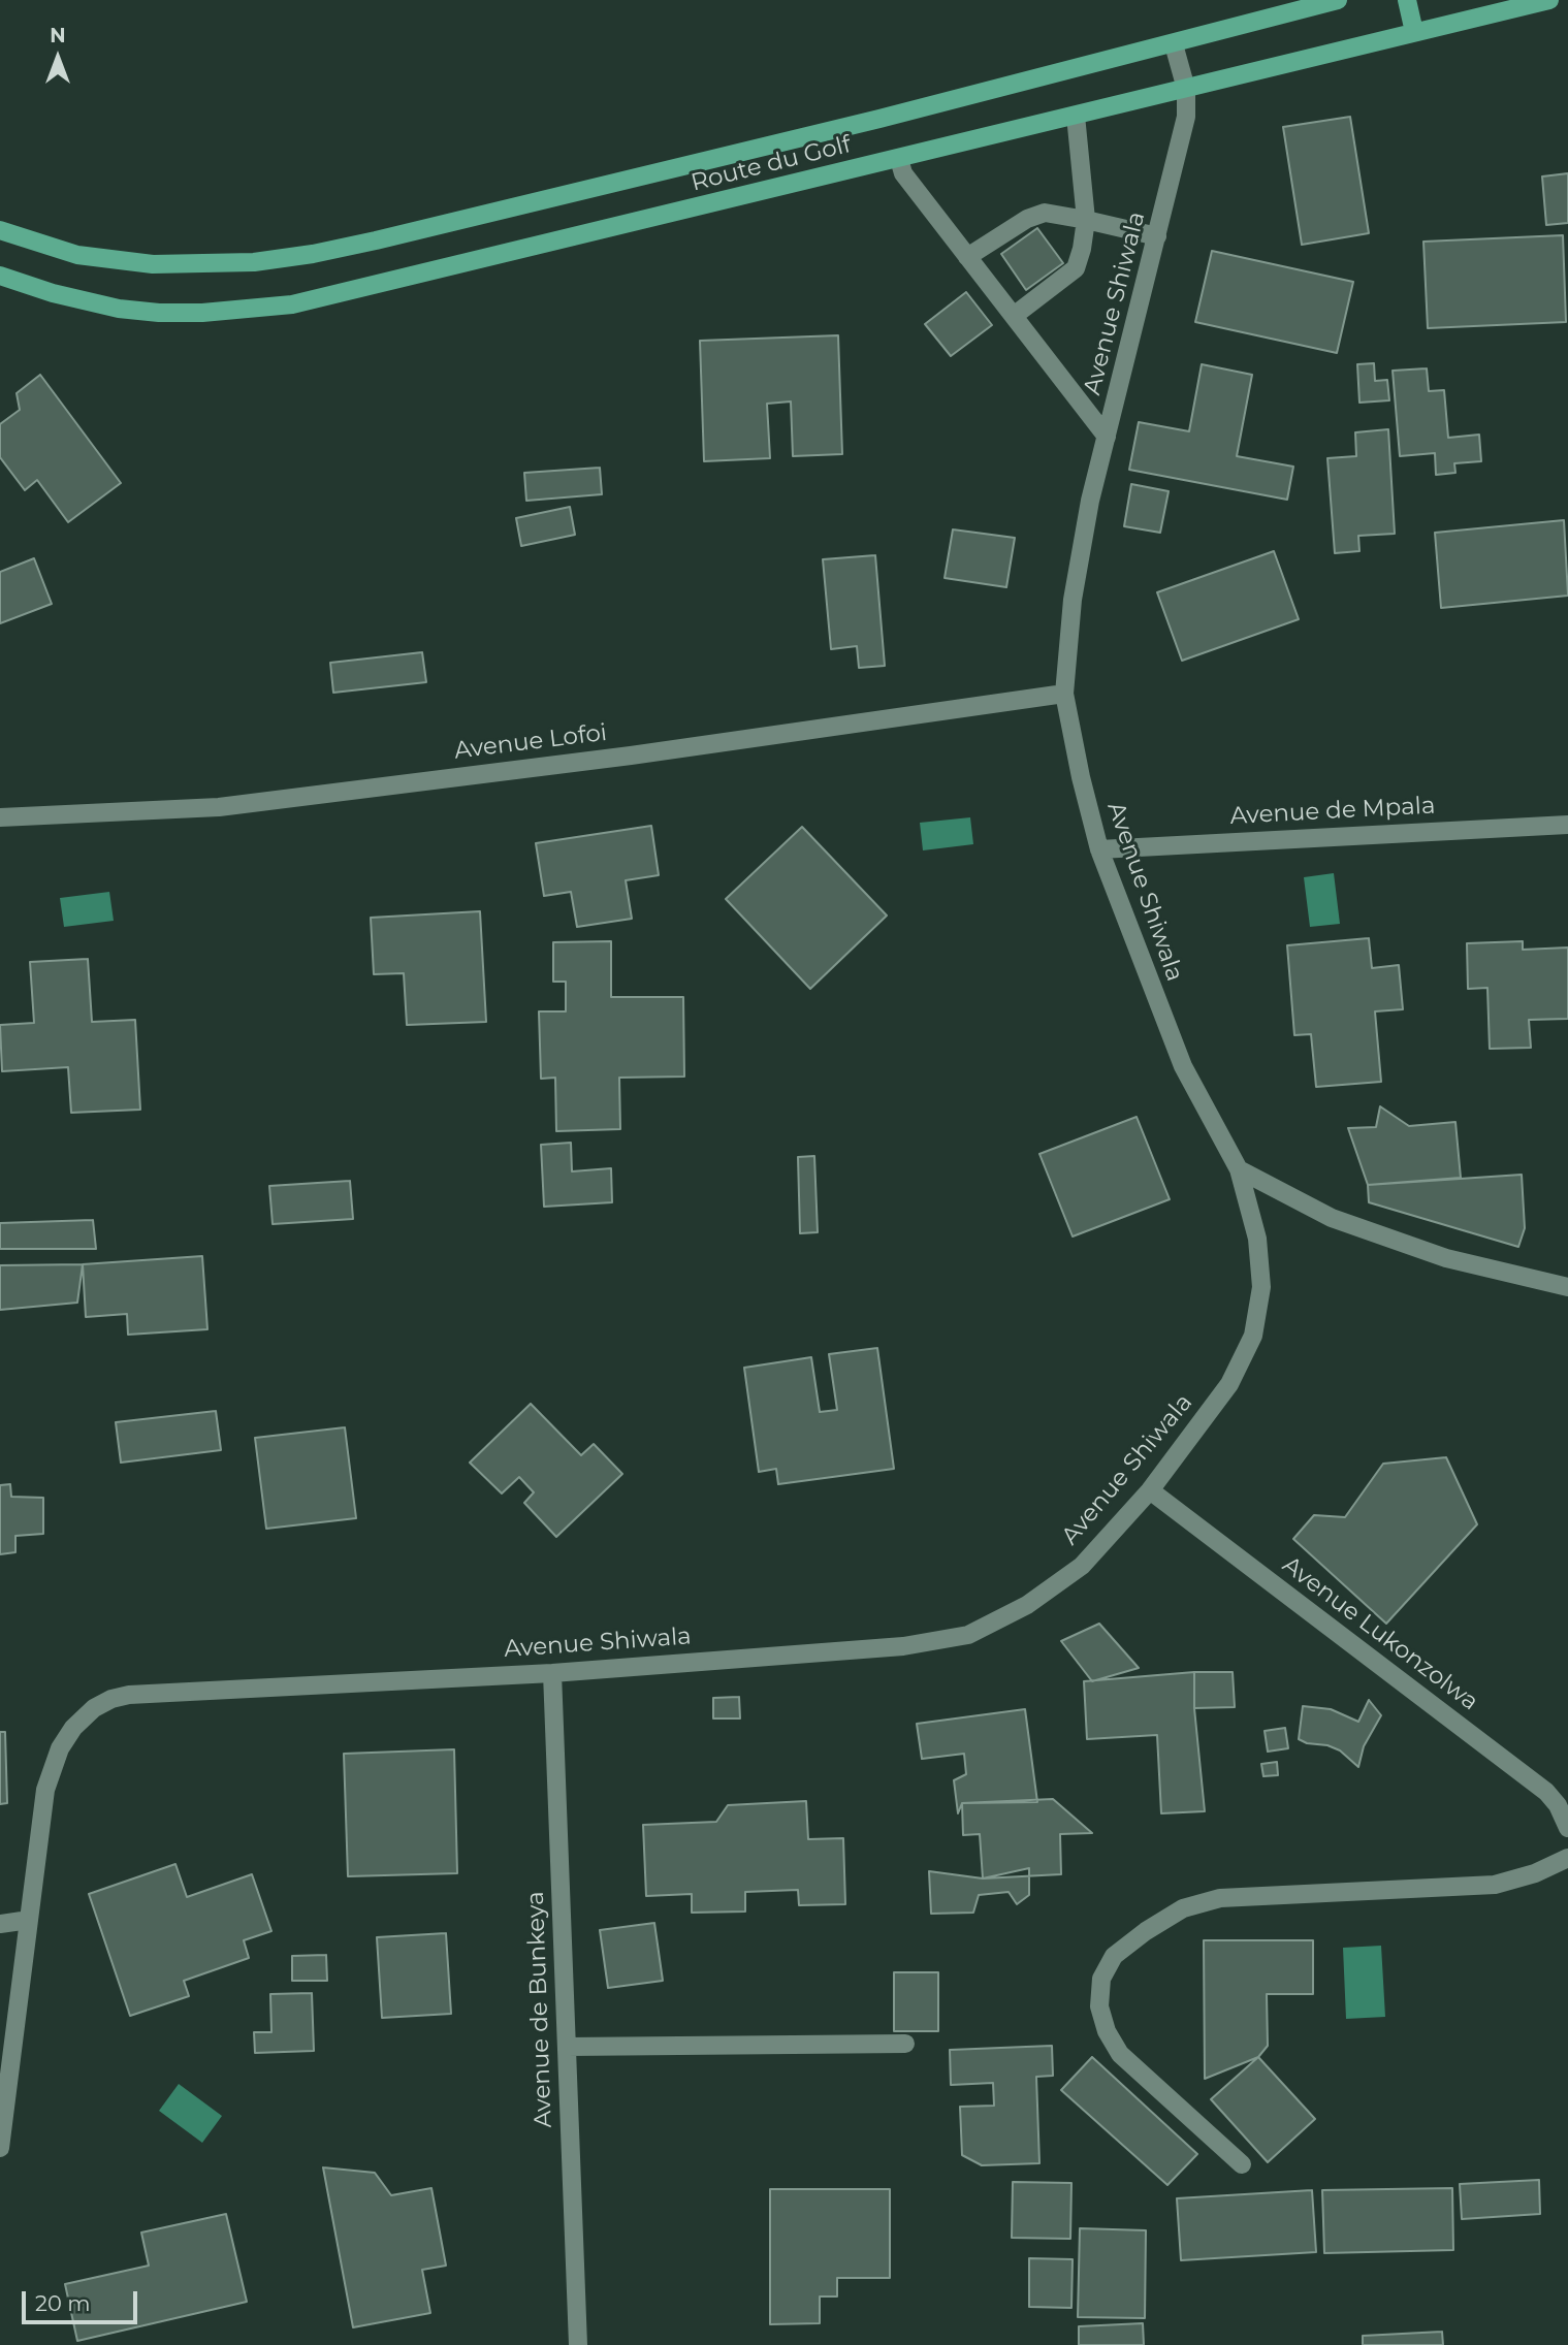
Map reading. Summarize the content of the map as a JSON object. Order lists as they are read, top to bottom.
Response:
{
  "streets": {
    "main road": ["Route du Golf"],
    "street": [
      "Avenue Shiwala",
      "Avenue Lofoi",
      "Avenue de Mpala",
      "Avenue Lukonzolwa",
      "Avenue de Bunkeya"
    ]
  },
  "crossings": [
    ["Route du Golf", "Avenue Shiwala"],
    ["Avenue Shiwala", "Avenue Lofoi"],
    ["Avenue Shiwala", "Avenue de Mpala"],
    ["Avenue Shiwala", "Avenue Lukonzolwa"],
    ["Avenue Shiwala", "Avenue de Bunkeya"]
  ],
  "scale_bar": "20 m",
  "north": "top"
}
